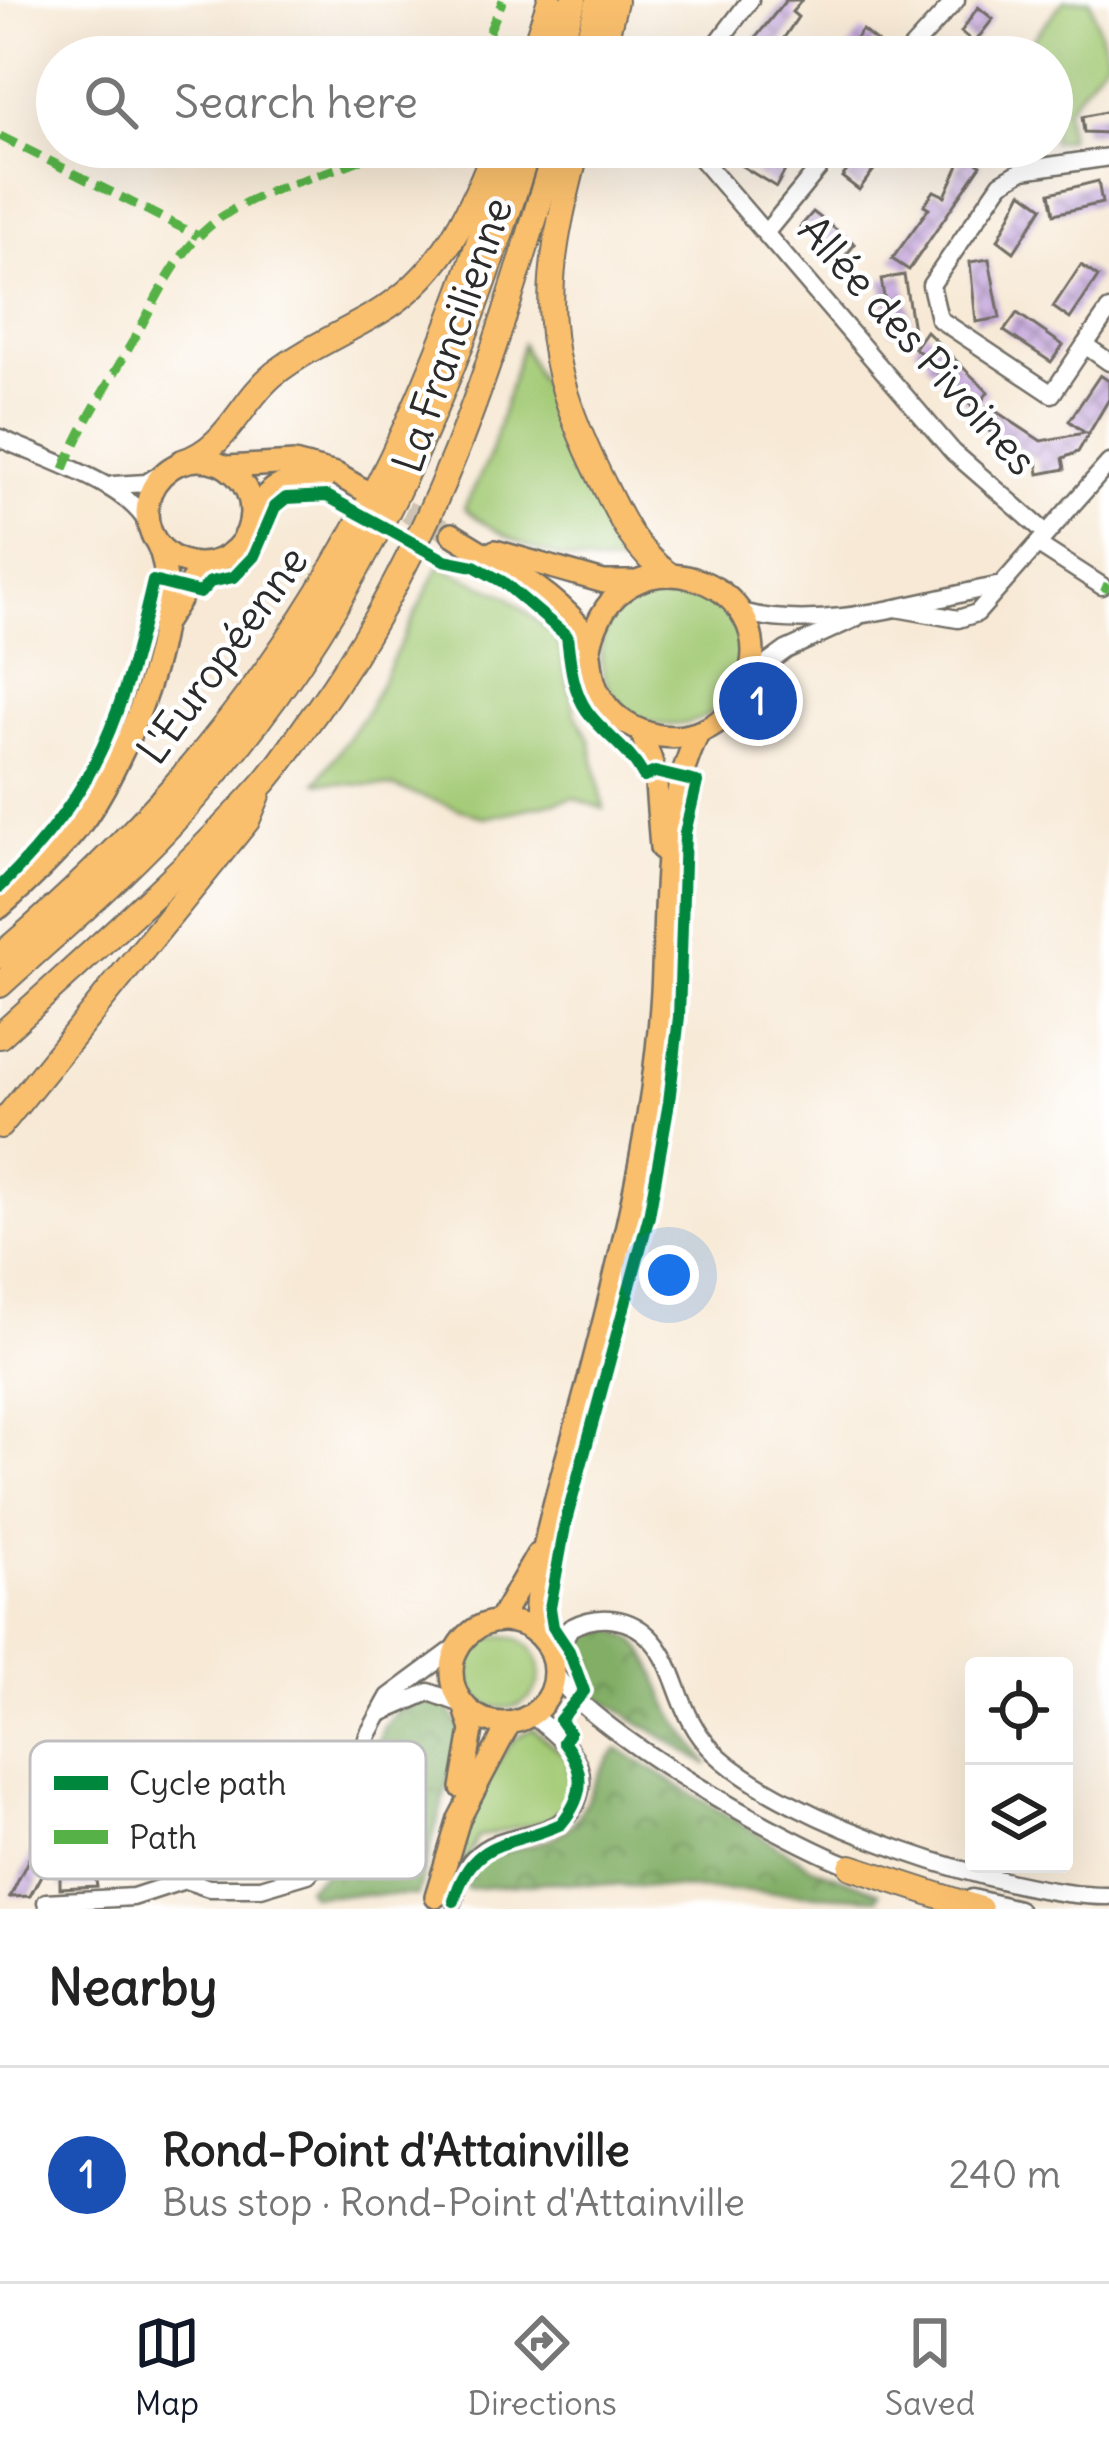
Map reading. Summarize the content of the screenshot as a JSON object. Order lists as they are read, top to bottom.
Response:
{
  "streets": {
    "highway": ["La Francilienne", "L'Européenne"],
    "street": ["Allée des Pivoines"]
  },
  "legend": ["Cycle path", "Path"],
  "page": {
    "search": "Search here",
    "pins": "1",
    "heading": "Nearby",
    "list": [
      {
        "mark": "1",
        "name": "Rond-Point d'Attainville",
        "note": "Bus stop · Rond-Point d'Attainville",
        "value": "240 m"
      }
    ],
    "nav": ["Map", "Directions", "Saved"]
  }
}
